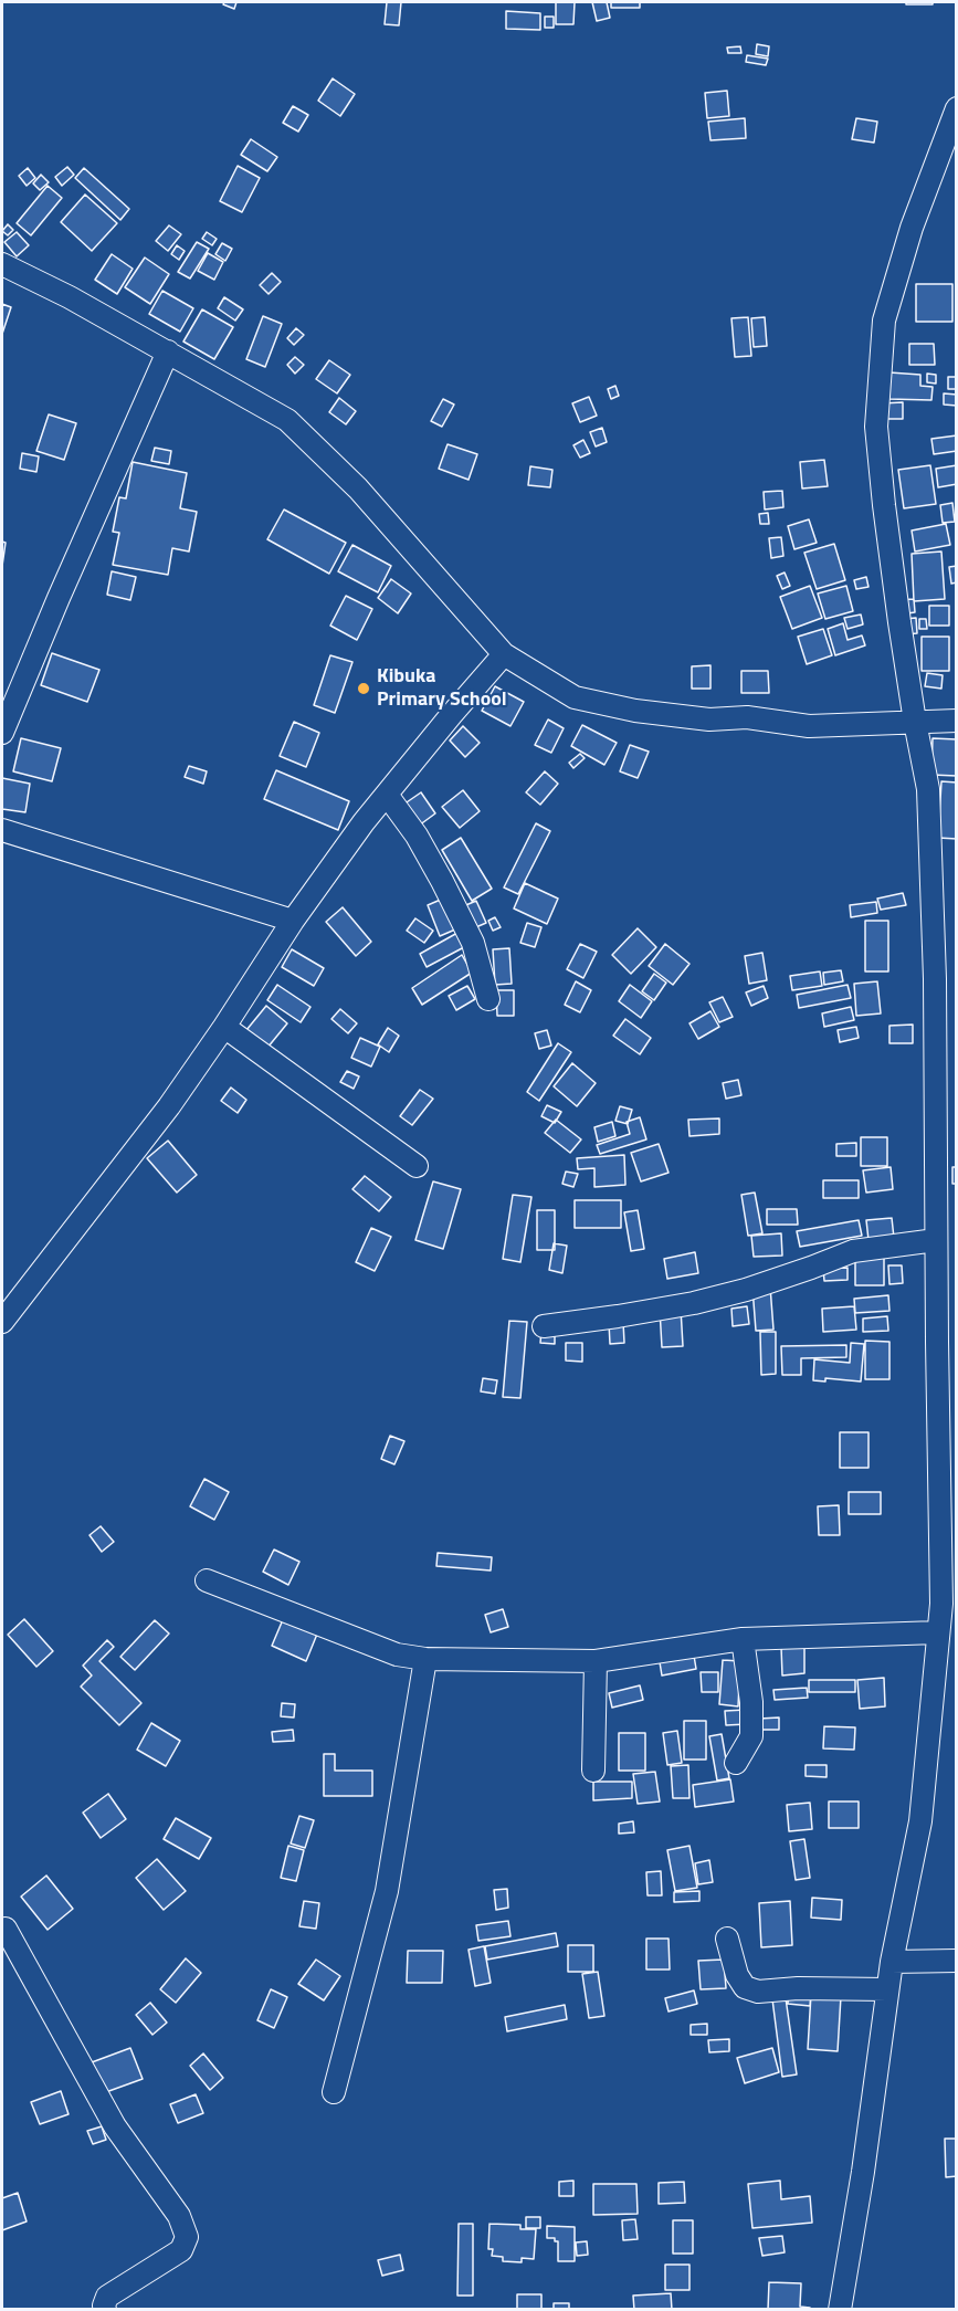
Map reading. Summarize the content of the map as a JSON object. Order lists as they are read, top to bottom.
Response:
{
  "places": ["Kibuka Primary School"]
}
